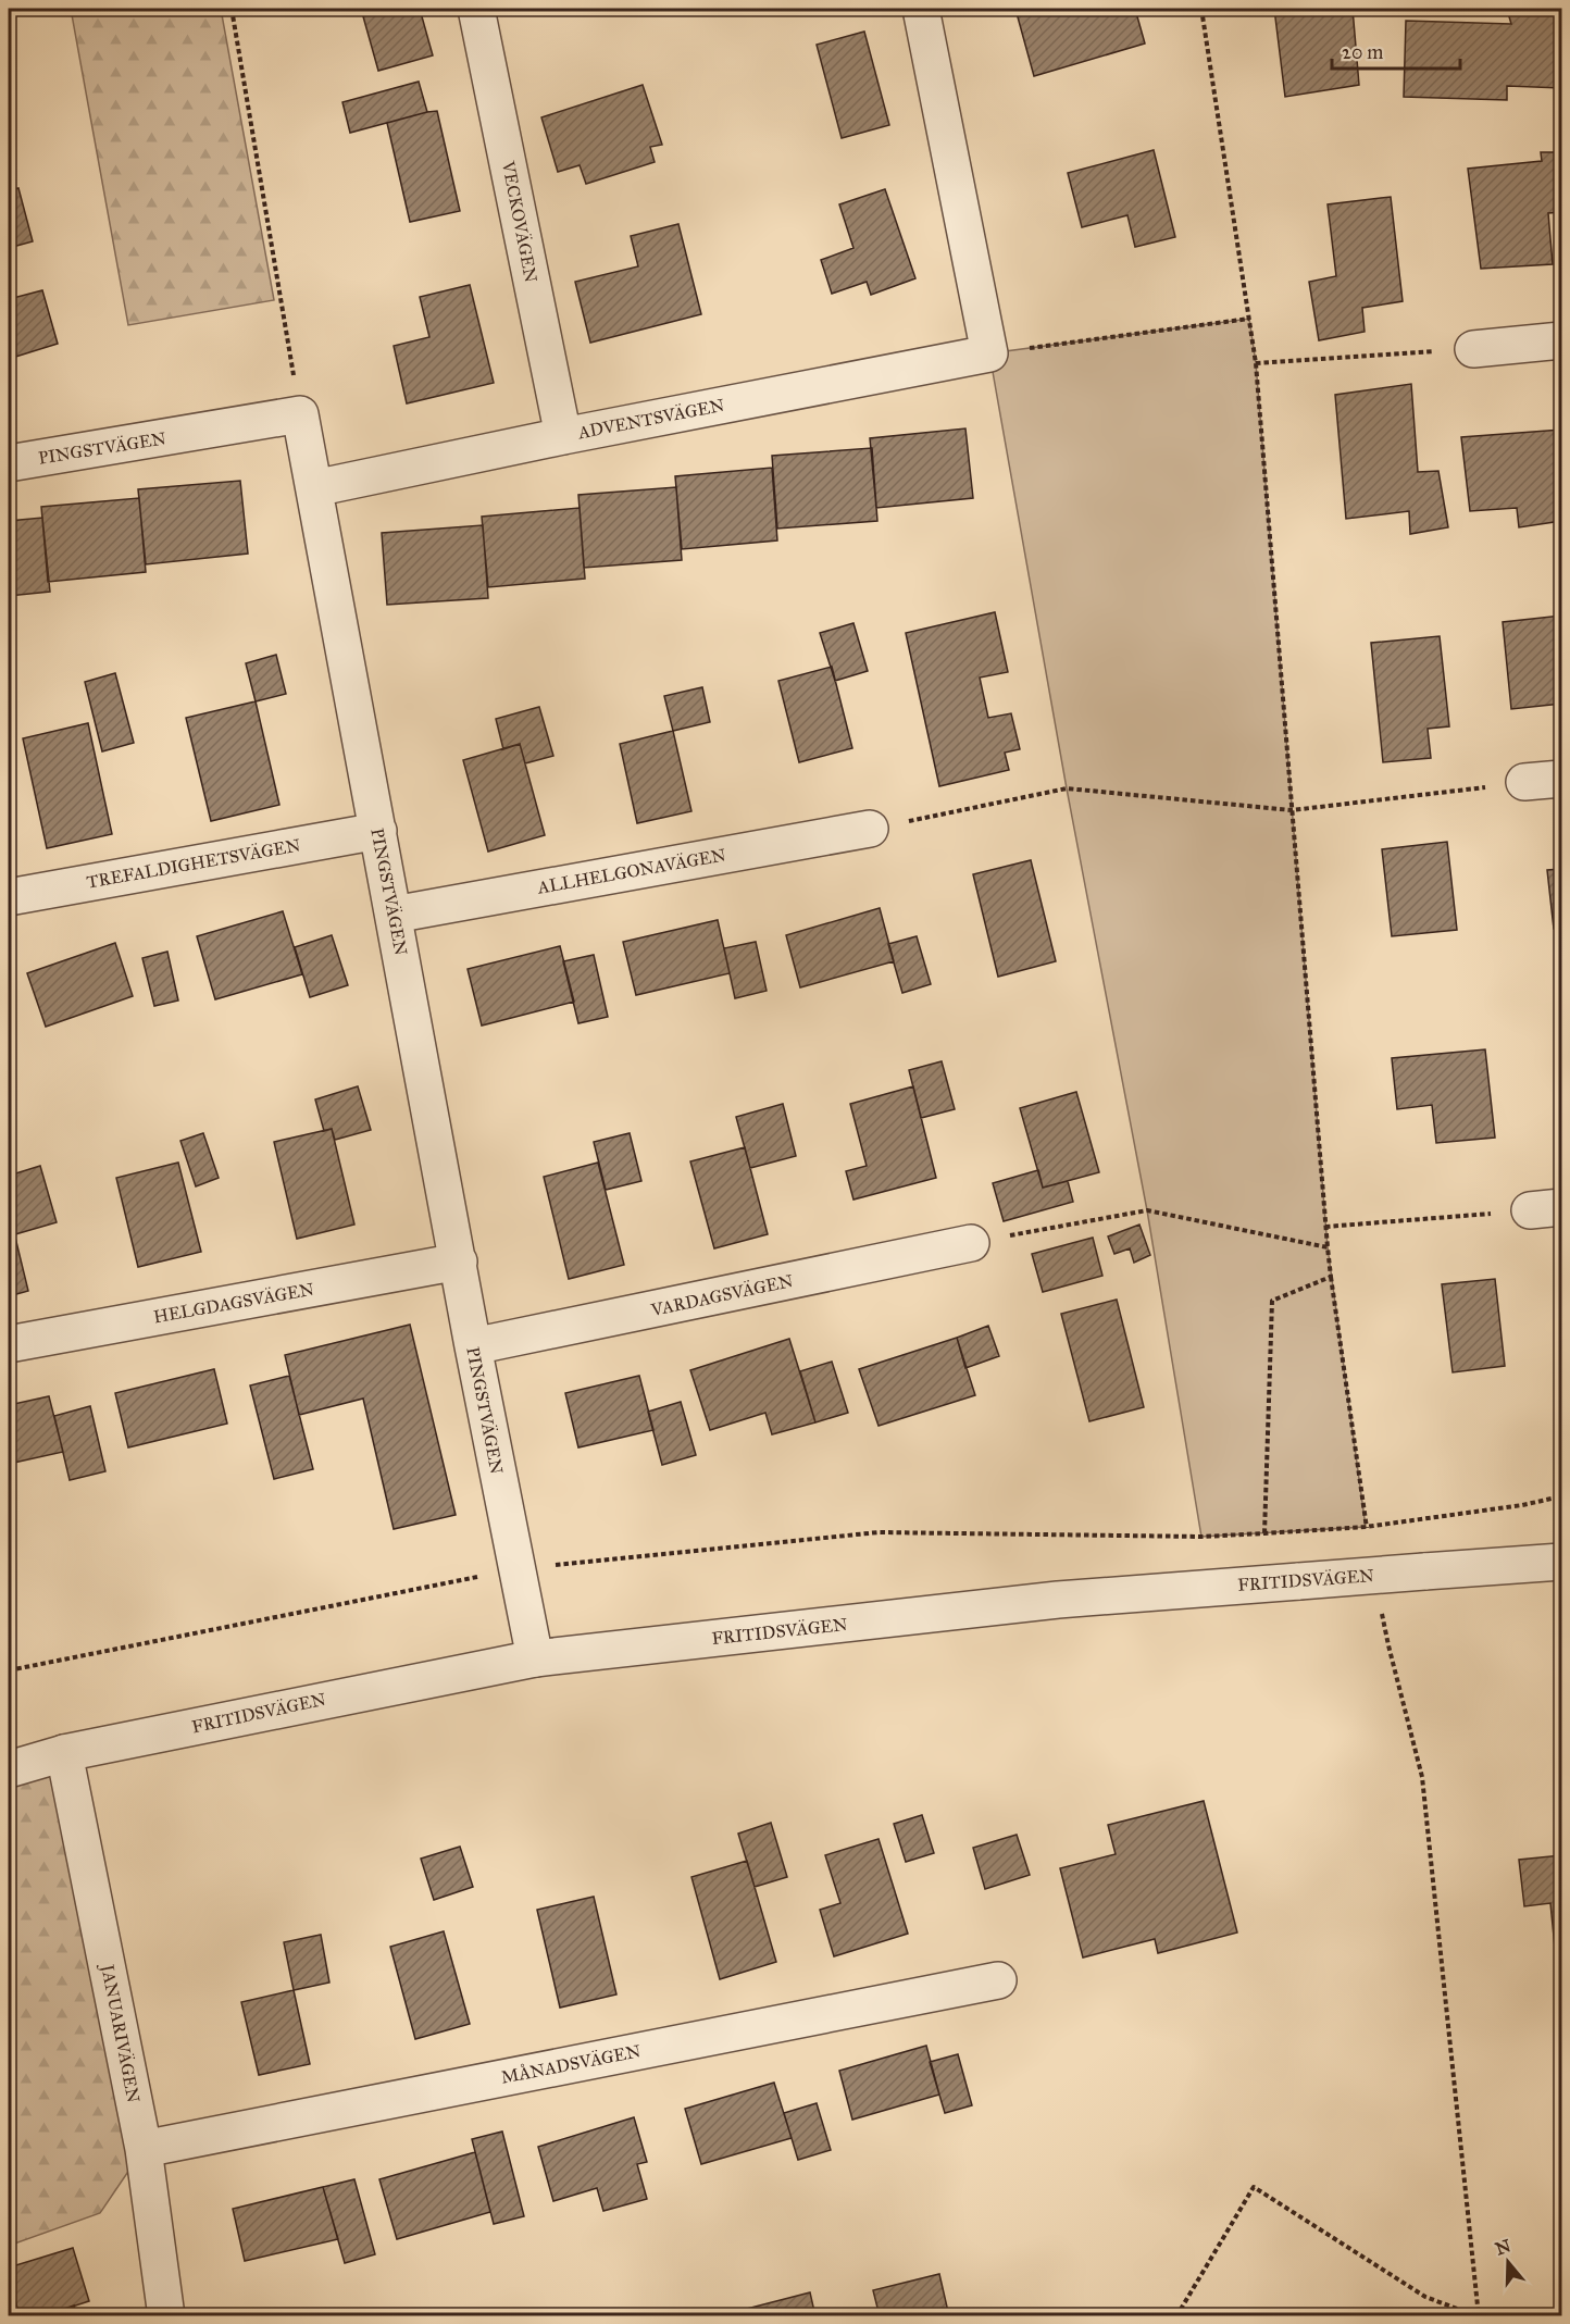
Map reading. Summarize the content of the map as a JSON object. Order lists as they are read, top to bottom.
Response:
{
  "streets": {
    "street": [
      "VECKOVÄGEN",
      "ADVENTSVÄGEN",
      "PINGSTVÄGEN",
      "TREFALDIGHETSVÄGEN",
      "ALLHELGONAVÄGEN",
      "VARDAGSVÄGEN",
      "HELGDAGSVÄGEN",
      "FRITIDSVÄGEN",
      "JANUARIVÄGEN",
      "MÅNADSVÄGEN"
    ]
  },
  "crossings": [
    ["VECKOVÄGEN", "ADVENTSVÄGEN"],
    ["ADVENTSVÄGEN", "PINGSTVÄGEN"],
    ["PINGSTVÄGEN", "TREFALDIGHETSVÄGEN"],
    ["PINGSTVÄGEN", "ALLHELGONAVÄGEN"],
    ["PINGSTVÄGEN", "VARDAGSVÄGEN"],
    ["PINGSTVÄGEN", "HELGDAGSVÄGEN"],
    ["PINGSTVÄGEN", "FRITIDSVÄGEN"],
    ["FRITIDSVÄGEN", "JANUARIVÄGEN"],
    ["JANUARIVÄGEN", "MÅNADSVÄGEN"]
  ],
  "scale_bar": "20 m",
  "north": "top"
}
